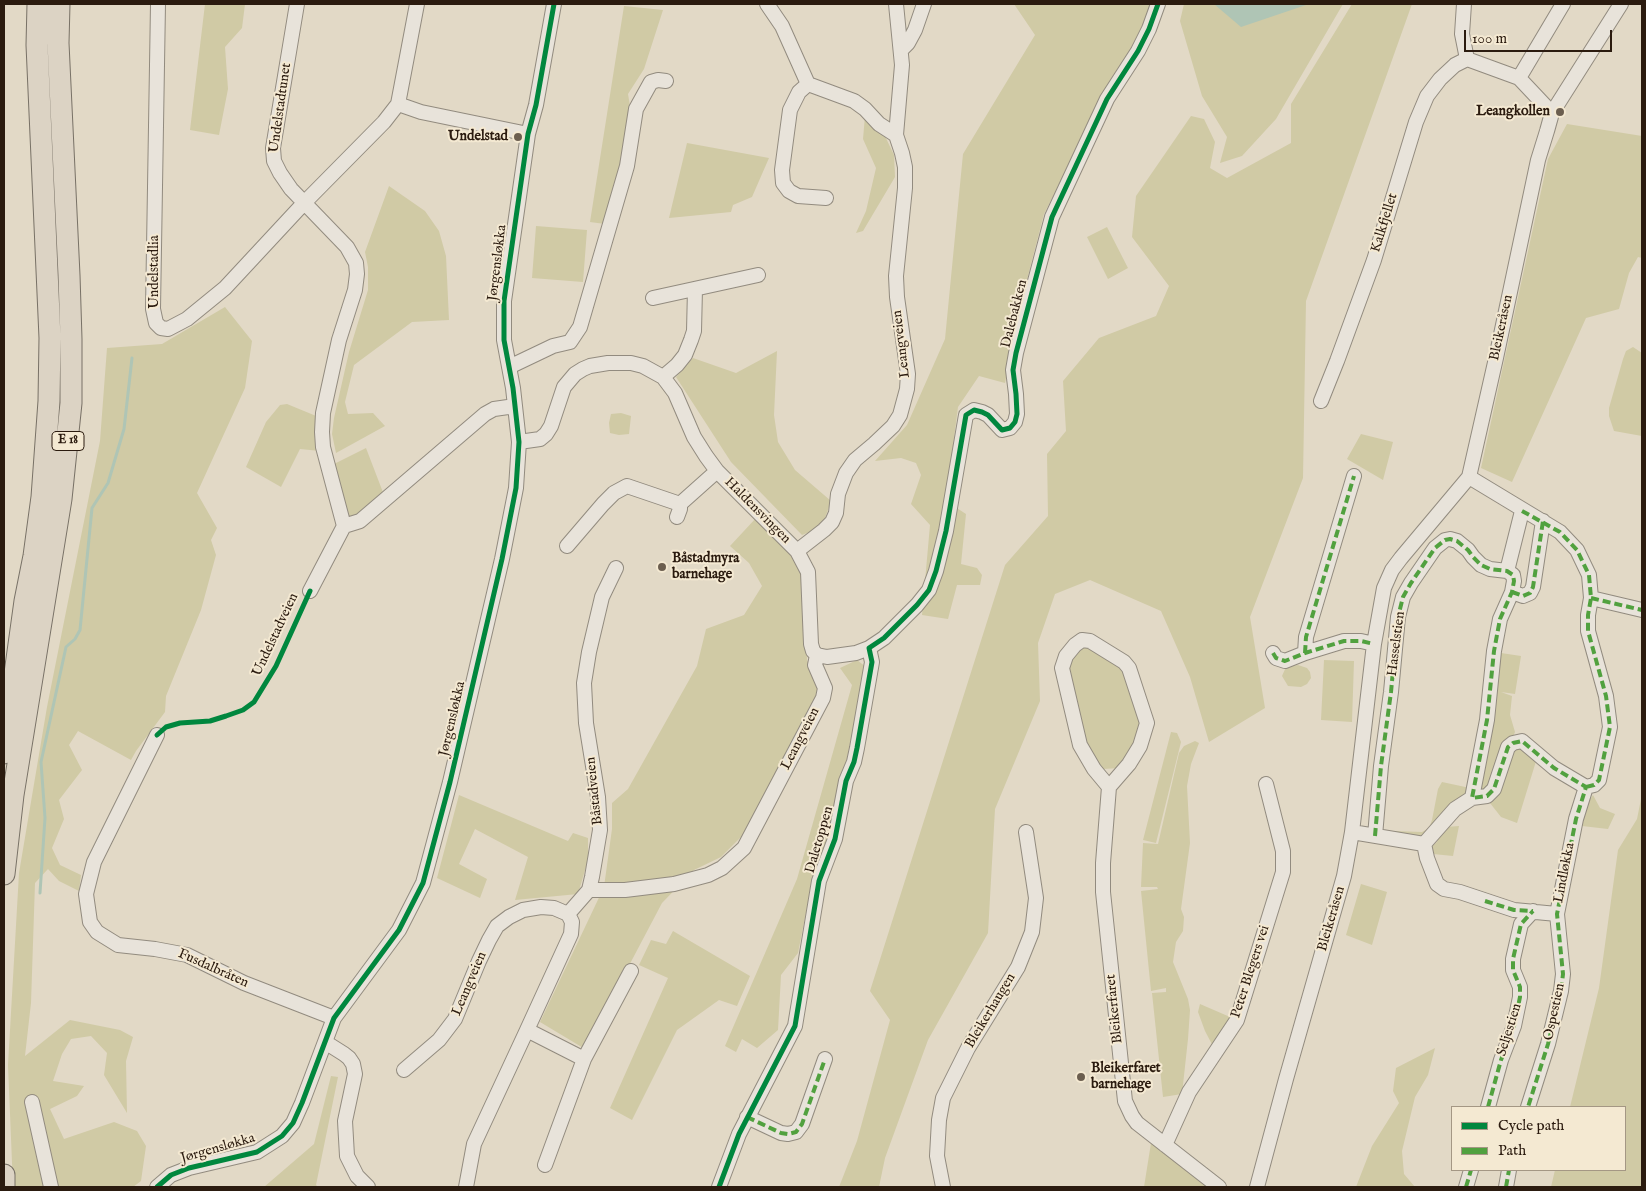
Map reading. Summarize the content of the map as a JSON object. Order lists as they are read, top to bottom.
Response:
{
  "streets": {
    "highway": ["E 18"],
    "street": [
      "Undelstadtunet",
      "Kalkfjellet",
      "Jørgensløkka",
      "Undelstadlia",
      "Dalebakken",
      "Bleikeråsen",
      "Leangveien",
      "Haldensvingen",
      "Undelstadveien",
      "Hasselstien",
      "Båstadveien",
      "Daletoppen",
      "Lindløkka",
      "Fusdalbråten",
      "Peter Blegers vei",
      "Bleikerfaret",
      "Bleikerhaugen",
      "Ospestien",
      "Seljestien"
    ]
  },
  "crossings": [
    ["Undelstadtunet", "Undelstadlia"],
    ["Jørgensløkka", "Haldensvingen"],
    ["Jørgensløkka", "Fusdalbråten"],
    ["Dalebakken", "Daletoppen"],
    ["Bleikeråsen", "Lindløkka"],
    ["Leangveien", "Haldensvingen"],
    ["Leangveien", "Båstadveien"],
    ["Lindløkka", "Ospestien"],
    ["Peter Blegers vei", "Bleikerfaret"]
  ],
  "places": [
    "Leangkollen",
    "Undelstad",
    "Båstadmyra barnehage",
    "Bleikerfaret barnehage"
  ],
  "legend": ["Cycle path", "Path"],
  "scale_bar": "100 m"
}
